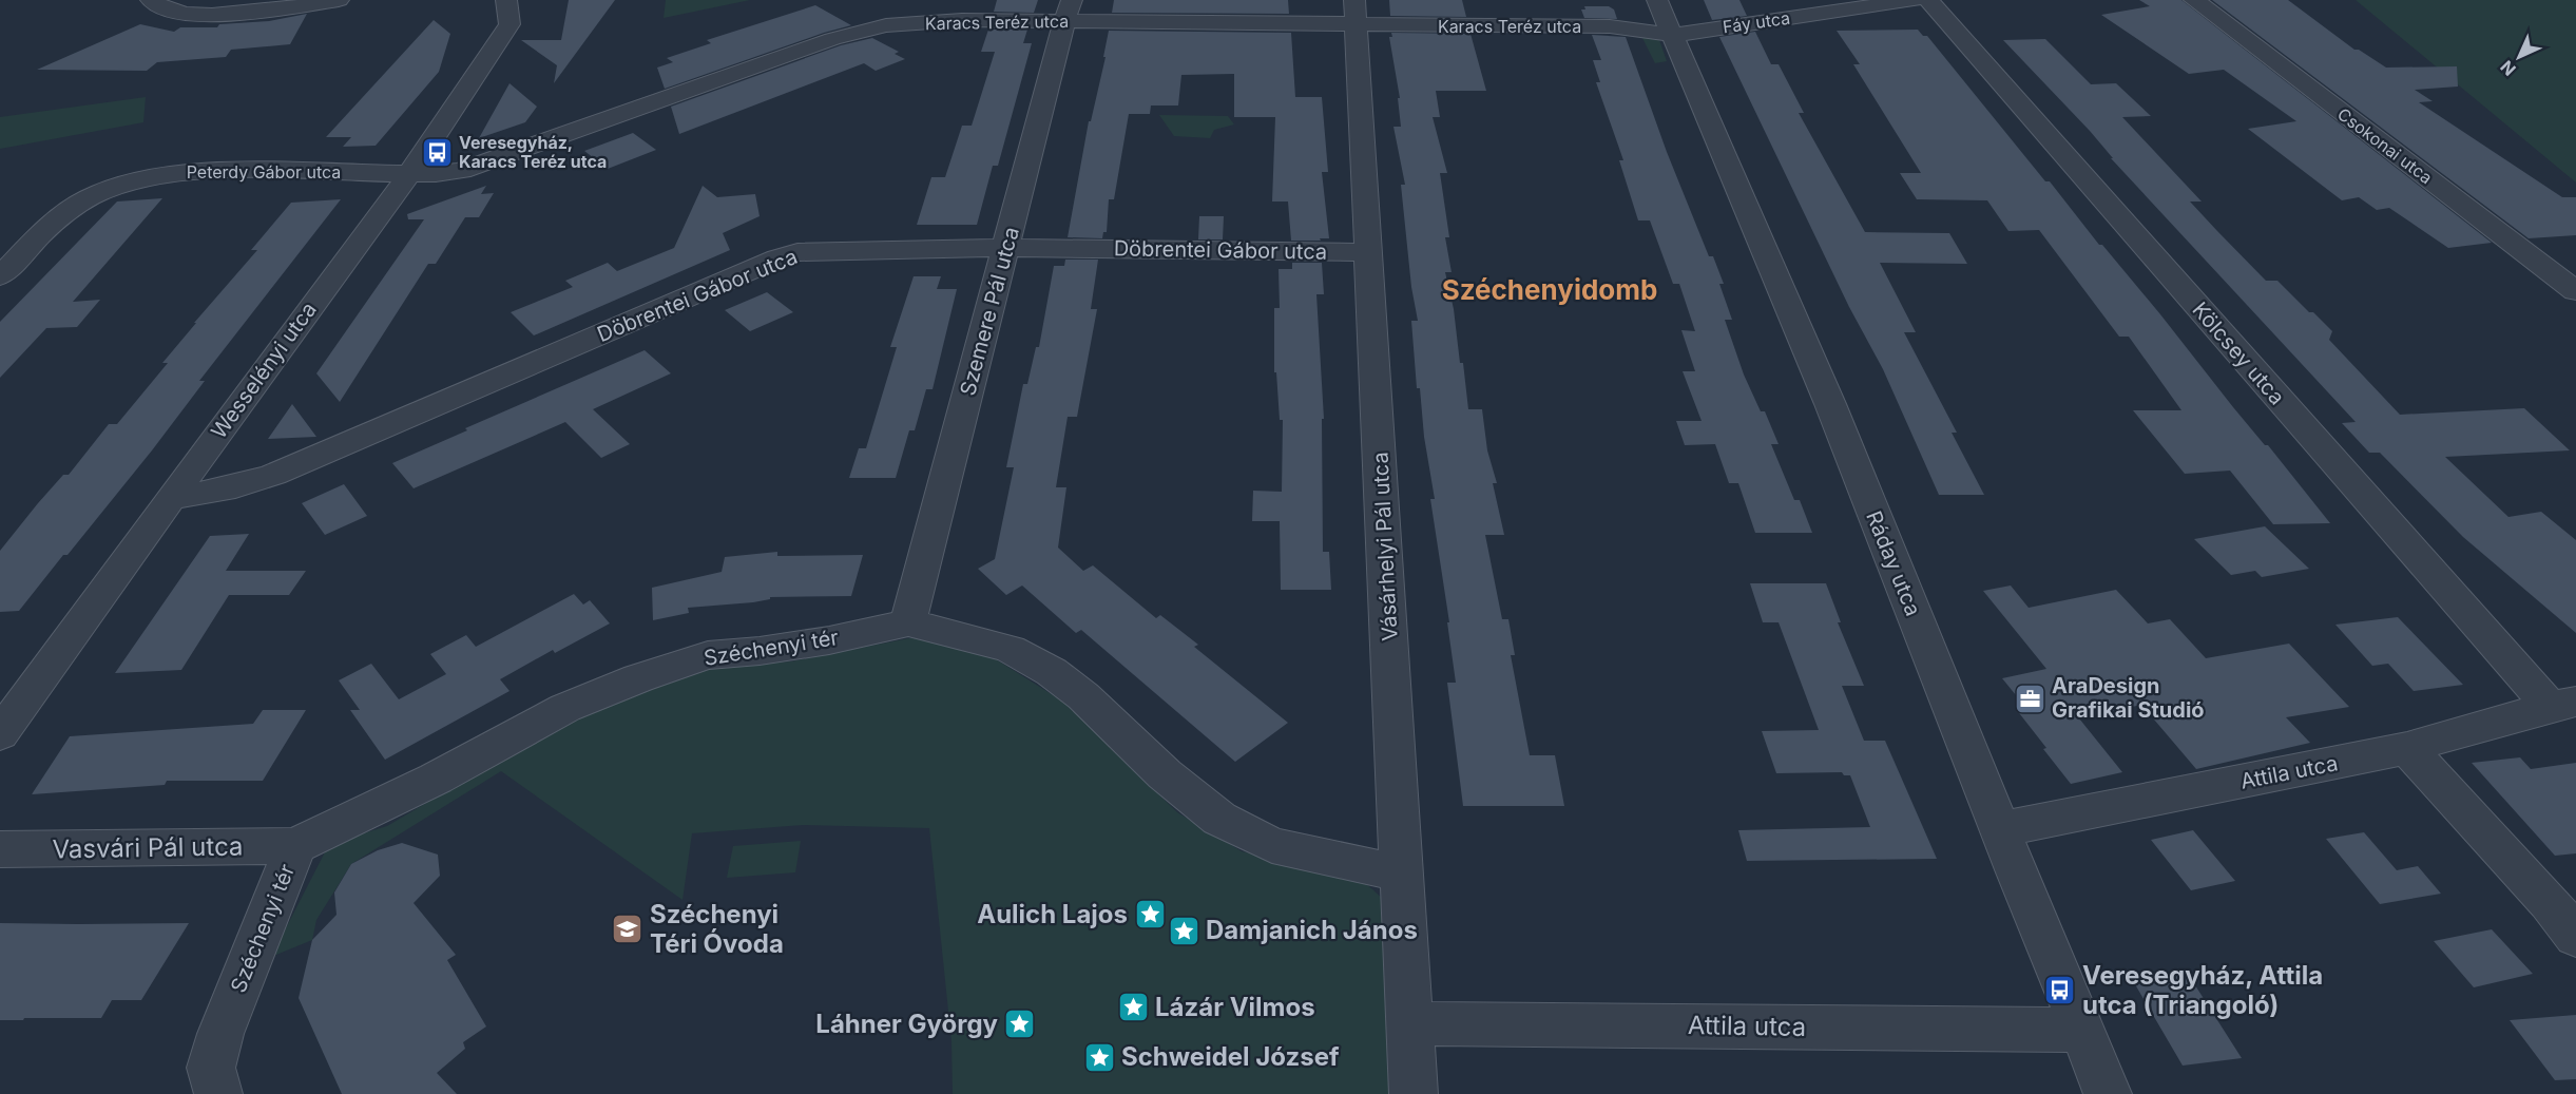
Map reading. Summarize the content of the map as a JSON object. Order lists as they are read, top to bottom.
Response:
{
  "streets": {
    "street": [
      "Karacs Teréz utca",
      "Fáy utca",
      "Csokonai utca",
      "Peterdy Gábor utca",
      "Döbrentei Gábor utca",
      "Szemere Pál utca",
      "Kölcsey utca",
      "Wesselényi utca",
      "Vásárhelyi Pál utca",
      "Ráday utca",
      "Széchenyi tér",
      "Attila utca",
      "Vasvári Pál utca"
    ]
  },
  "crossings": [
    ["Karacs Teréz utca", "Fáy utca"],
    ["Karacs Teréz utca", "Peterdy Gábor utca"],
    ["Karacs Teréz utca", "Szemere Pál utca"],
    ["Karacs Teréz utca", "Wesselényi utca"],
    ["Karacs Teréz utca", "Vásárhelyi Pál utca"],
    ["Karacs Teréz utca", "Ráday utca"],
    ["Fáy utca", "Ráday utca"],
    ["Peterdy Gábor utca", "Wesselényi utca"],
    ["Döbrentei Gábor utca", "Szemere Pál utca"],
    ["Döbrentei Gábor utca", "Wesselényi utca"],
    ["Döbrentei Gábor utca", "Vásárhelyi Pál utca"],
    ["Szemere Pál utca", "Széchenyi tér"],
    ["Kölcsey utca", "Attila utca"],
    ["Vásárhelyi Pál utca", "Széchenyi tér"],
    ["Vásárhelyi Pál utca", "Attila utca"],
    ["Ráday utca", "Attila utca"],
    ["Széchenyi tér", "Vasvári Pál utca"]
  ],
  "districts": ["Széchenyidomb"],
  "places": {
    "bus stop": ["Veresegyház, Karacs Teréz utca", "Veresegyház, Attila utca (Triangoló)"],
    "office": ["AraDesign Grafikai Studió"],
    "place": [
      "Aulich Lajos",
      "Damjanich János",
      "Lázár Vilmos",
      "Láhner György",
      "Schweidel József"
    ],
    "school or university": ["Széchenyi Téri Óvoda"]
  },
  "north": "bottom left"
}
